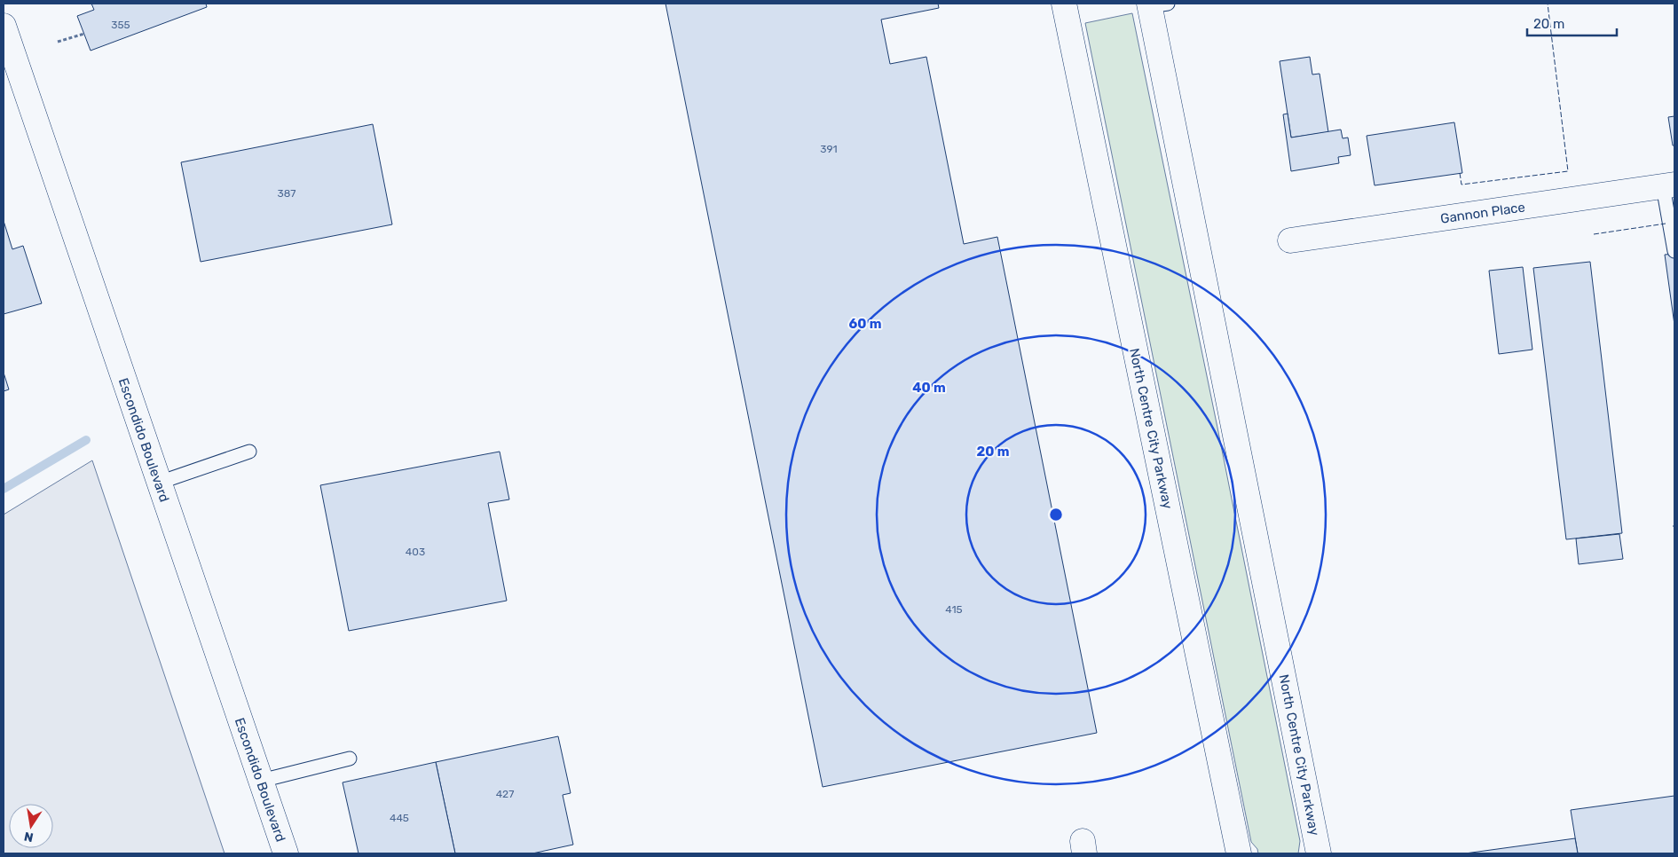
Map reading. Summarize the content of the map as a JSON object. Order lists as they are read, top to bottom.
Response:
{
  "streets": {
    "main road": ["Gannon Place", "North Centre City Parkway", "Escondido Boulevard"]
  },
  "house_numbers": [
    "355",
    "391",
    "387",
    "403",
    "415",
    "427",
    "445"
  ],
  "scale_bar": "20 m",
  "north": "bottom",
  "rings": ["60 m", "40 m", "20 m"]
}
